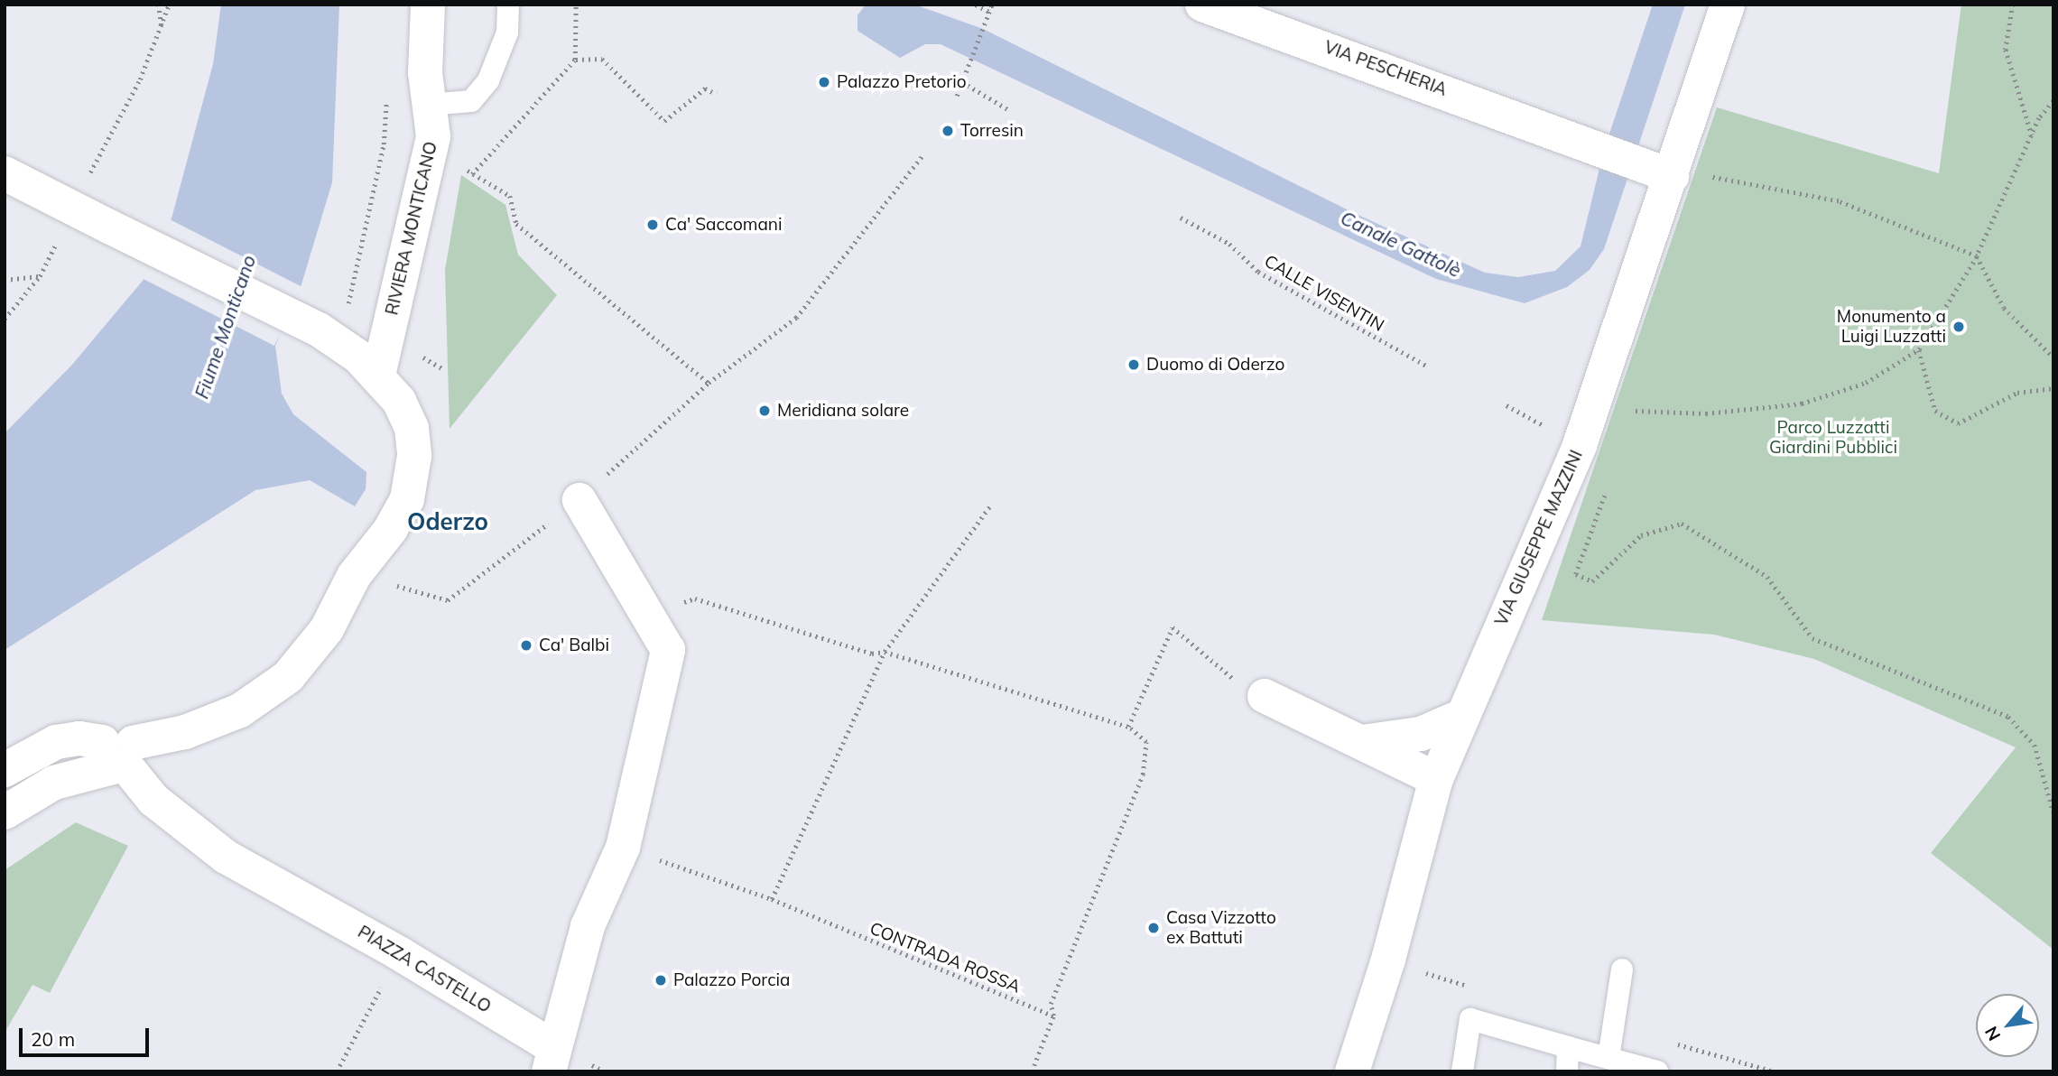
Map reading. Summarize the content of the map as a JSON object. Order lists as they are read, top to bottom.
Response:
{
  "streets": {
    "street": [
      "VIA PESCHERIA",
      "RIVIERA MONTICANO",
      "VIA GIUSEPPE MAZZINI",
      "PIAZZA CASTELLO"
    ],
    "path": ["CALLE VISENTIN", "CONTRADA ROSSA"]
  },
  "crossings": [
    ["VIA PESCHERIA", "VIA GIUSEPPE MAZZINI"],
    ["CONTRADA ROSSA", "PIAZZA CASTELLO"]
  ],
  "districts": ["Oderzo"],
  "water": ["Canale Gattolè", "Fiume Monticano"],
  "parks": ["Parco Luzzatti Giardini Pubblici"],
  "places": [
    "Palazzo Pretorio",
    "Torresin",
    "Ca' Saccomani",
    "Monumento a Luigi Luzzatti",
    "Duomo di Oderzo",
    "Meridiana solare",
    "Ca' Balbi",
    "Casa Vizzotto ex Battuti",
    "Palazzo Porcia"
  ],
  "scale_bar": "20 m",
  "north": "bottom left"
}
